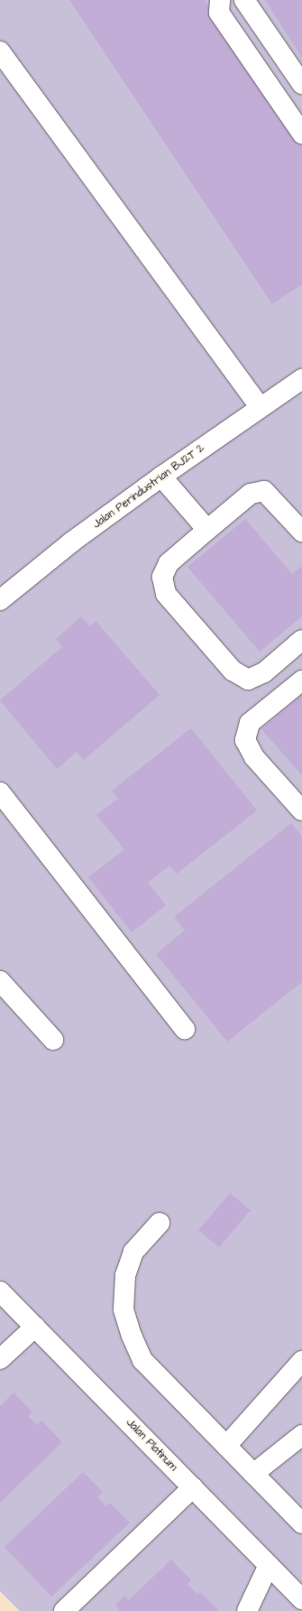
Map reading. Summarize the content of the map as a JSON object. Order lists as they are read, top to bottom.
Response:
{
  "streets": {
    "street": ["Jalan Perindustrian BJ2T 2", "Jalan Platinum"]
  }
}
